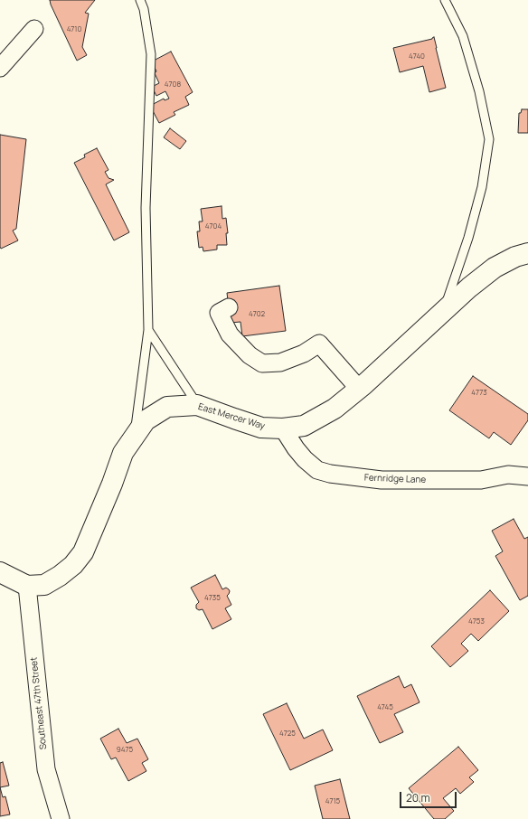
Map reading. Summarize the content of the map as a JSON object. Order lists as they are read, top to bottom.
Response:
{
  "streets": {
    "street": ["East Mercer Way", "Fernridge Lane", "Southeast 47th Street"]
  },
  "crossings": [
    ["East Mercer Way", "Fernridge Lane"],
    ["East Mercer Way", "Southeast 47th Street"]
  ],
  "house_numbers": [
    "4710",
    "4740",
    "4708",
    "4704",
    "4702",
    "4773",
    "4735",
    "4753",
    "4745",
    "4725",
    "9475",
    "4715"
  ],
  "scale_bar": "20 m"
}
